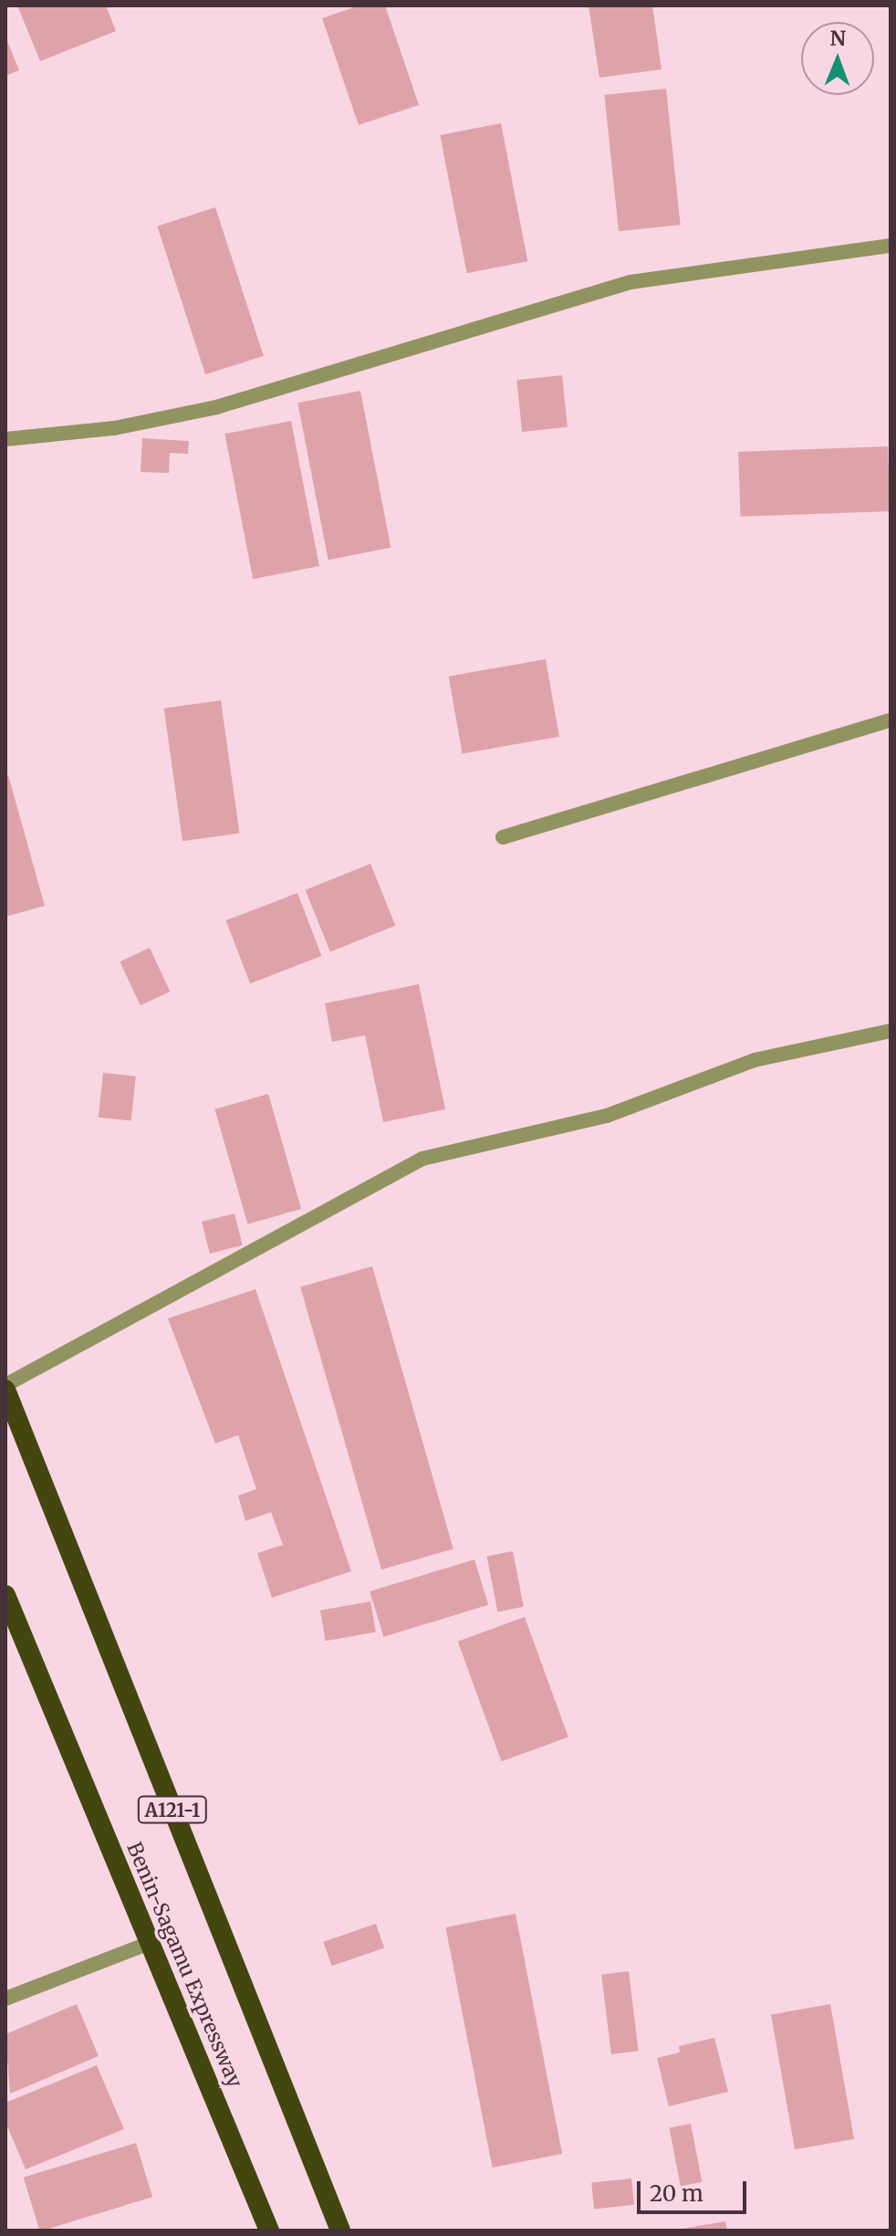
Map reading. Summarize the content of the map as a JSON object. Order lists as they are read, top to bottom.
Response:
{
  "streets": {
    "highway": ["A121-1", "Benin-Sagamu Expressway"]
  },
  "scale_bar": "20 m",
  "north": "top"
}
